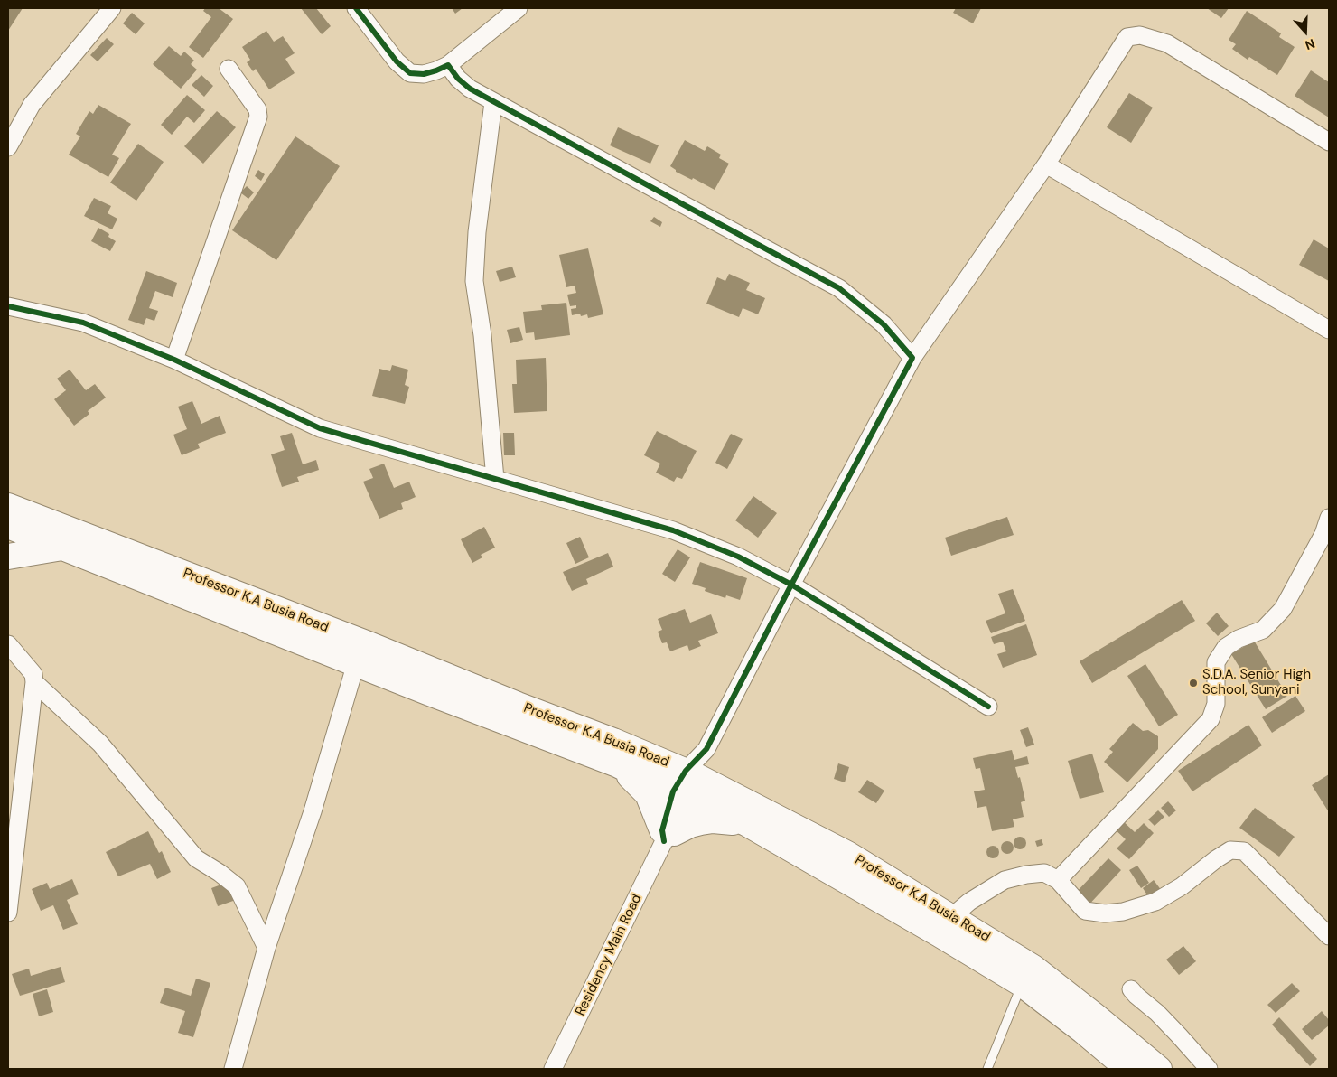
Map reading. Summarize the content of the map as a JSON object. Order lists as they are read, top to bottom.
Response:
{
  "streets": {
    "main road": ["Professor K.A Busia Road"],
    "street": ["Residency Main Road"]
  },
  "crossings": [
    ["Professor K.A Busia Road", "Residency Main Road"]
  ],
  "places": ["S.D.A. Senior High School, Sunyani"],
  "north": "bottom"
}
